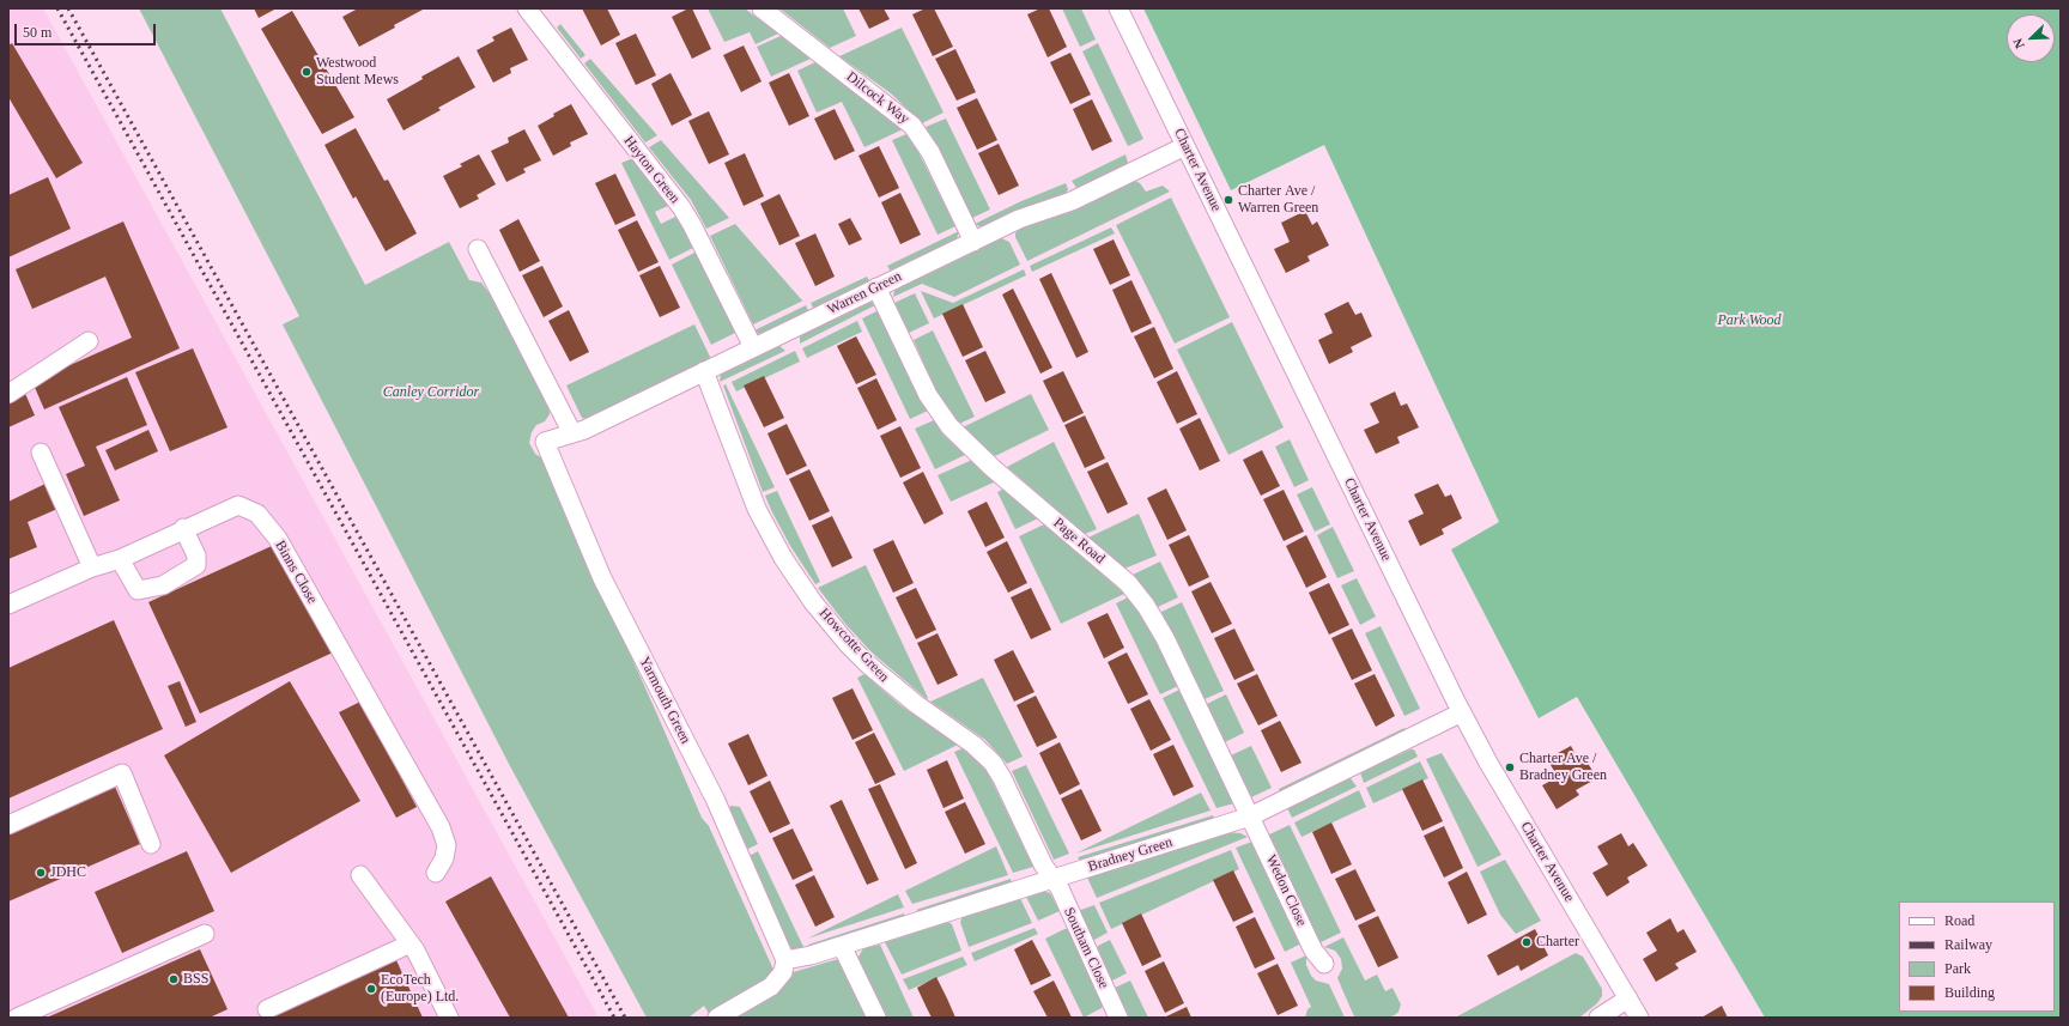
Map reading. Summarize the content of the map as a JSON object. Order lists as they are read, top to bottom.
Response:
{
  "streets": {
    "street": [
      "Dilcock Way",
      "Hayton Green",
      "Charter Avenue",
      "Warren Green",
      "Page Road",
      "Binns Close",
      "Howcotte Green",
      "Yarmouth Green",
      "Bradney Green",
      "Wedon Close",
      "Southam Close"
    ]
  },
  "crossings": [
    ["Dilcock Way", "Warren Green"],
    ["Hayton Green", "Warren Green"],
    ["Charter Avenue", "Warren Green"],
    ["Charter Avenue", "Bradney Green"],
    ["Warren Green", "Page Road"],
    ["Warren Green", "Howcotte Green"],
    ["Warren Green", "Yarmouth Green"],
    ["Page Road", "Bradney Green"],
    ["Page Road", "Wedon Close"],
    ["Howcotte Green", "Bradney Green"],
    ["Howcotte Green", "Southam Close"],
    ["Yarmouth Green", "Bradney Green"],
    ["Bradney Green", "Wedon Close"],
    ["Bradney Green", "Southam Close"]
  ],
  "parks": ["Park Wood", "Canley Corridor"],
  "places": [
    "Westwood Student Mews",
    "Charter Ave / Warren Green",
    "Charter Ave / Bradney Green",
    "JDHC",
    "Charter",
    "BSS",
    "EcoTech (Europe) Ltd."
  ],
  "legend": [
    "Road",
    "Railway",
    "Park",
    "Building"
  ],
  "scale_bar": "50 m",
  "north": "bottom left"
}
